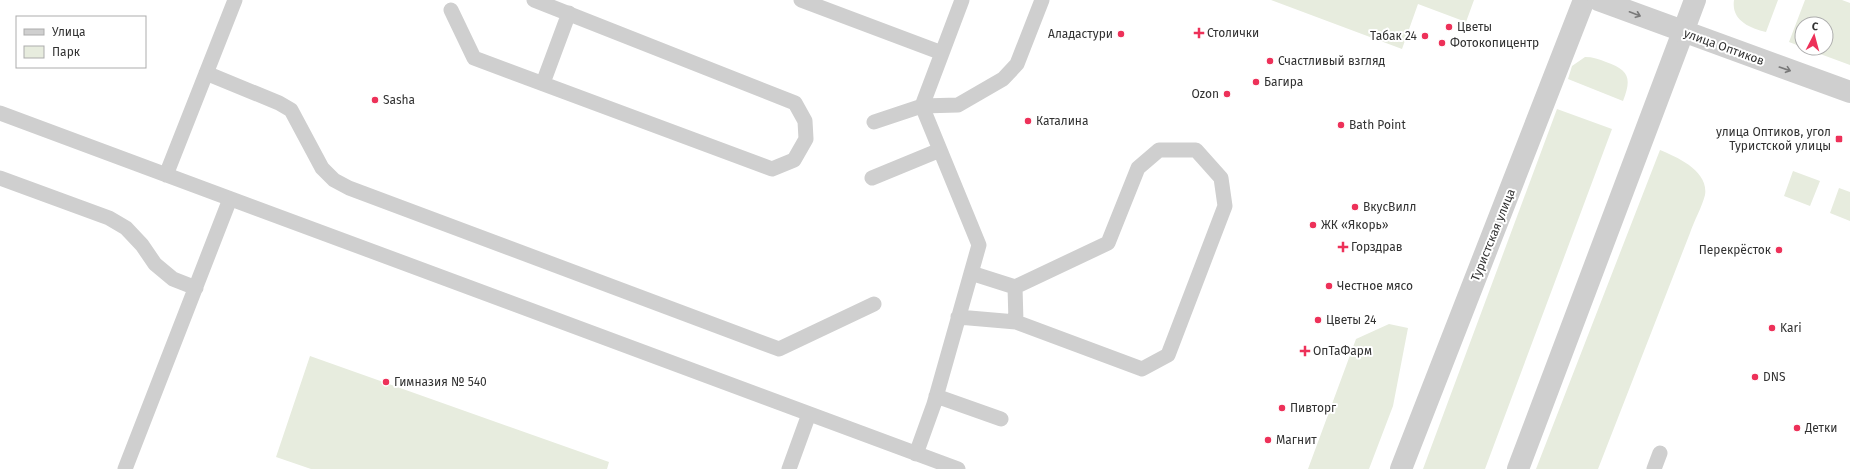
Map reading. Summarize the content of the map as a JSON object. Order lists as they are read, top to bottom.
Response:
{
  "streets": {
    "street": ["улица Оптиков", "Туристская улица"]
  },
  "one_way": ["улица Оптиков"],
  "places": {
    "other": [
      "Цветы",
      "Аладастури",
      "Табак 24",
      "Фотокопицентр",
      "Счастливый взгляд",
      "Багира",
      "Ozon",
      "Sasha",
      "Каталина",
      "Bath Point",
      "ВкусВилл",
      "ЖК «Якорь»",
      "Перекрёсток",
      "Честное мясо",
      "Цветы 24",
      "Kari",
      "DNS",
      "Гимназия № 540",
      "Пивторг",
      "Детки",
      "Магнит"
    ],
    "health": ["Столички", "Горздрав", "ОпТаФарм"],
    "transit": ["улица Оптиков, угол Туристской улицы"]
  },
  "legend": ["Улица", "Парк"],
  "north": "top"
}
